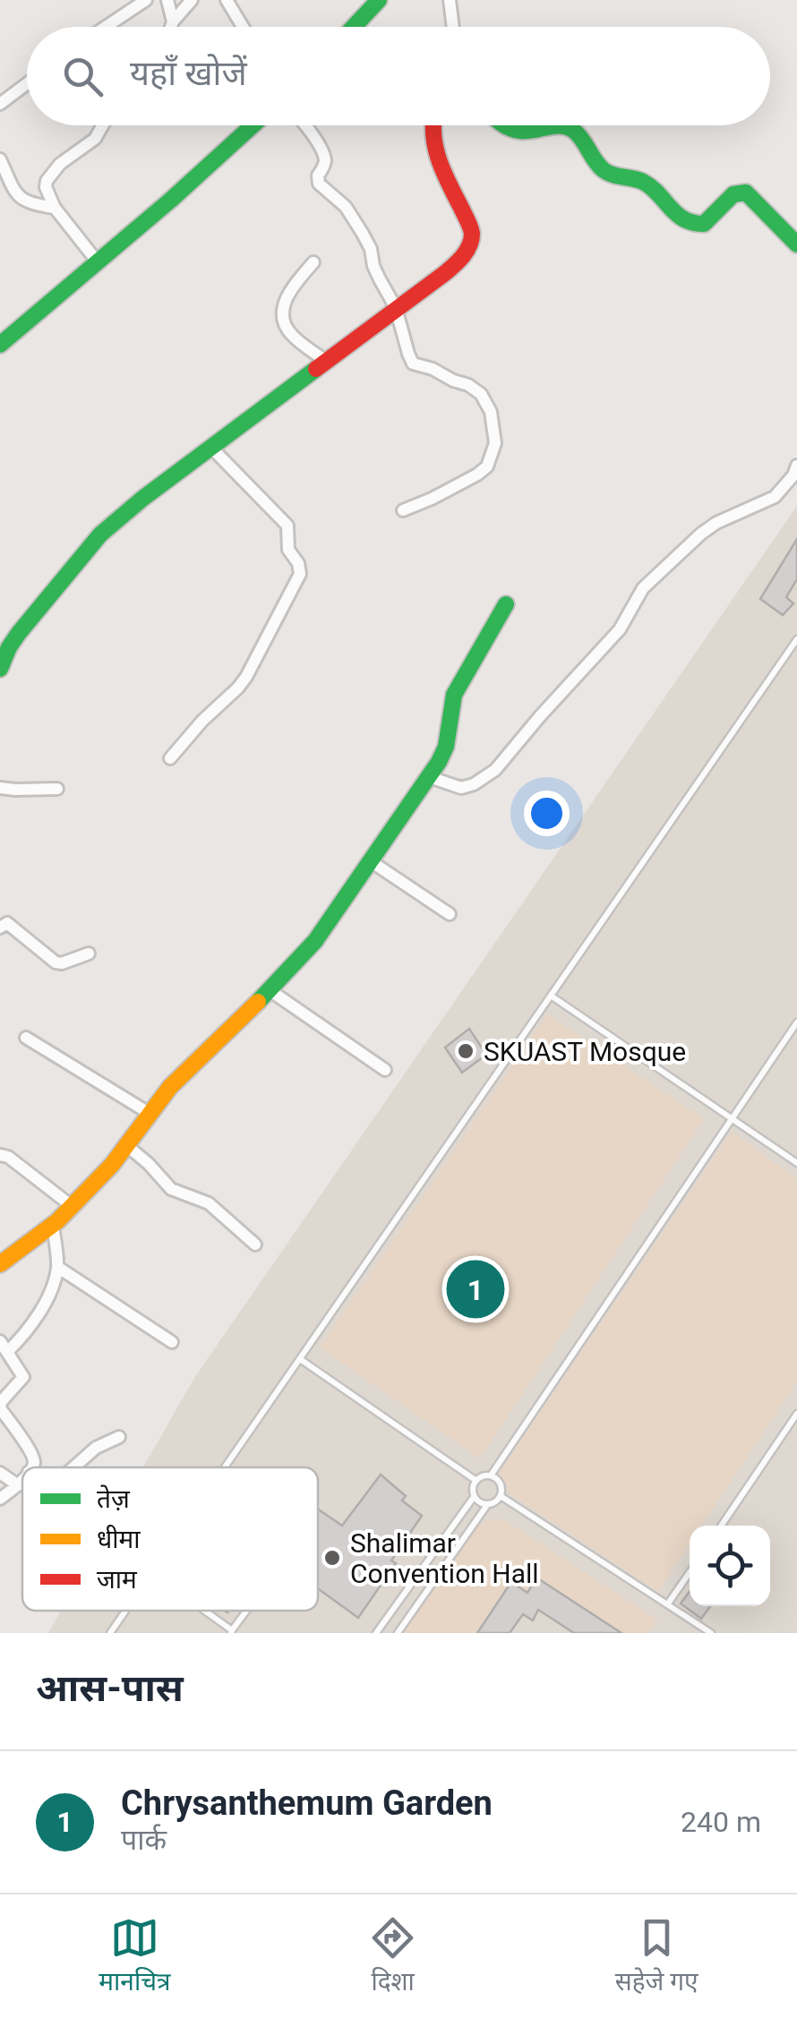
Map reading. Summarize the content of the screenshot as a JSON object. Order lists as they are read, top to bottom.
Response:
{
  "places": ["SKUAST Mosque", "Shalimar Convention Hall"],
  "legend": ["तेज़", "धीमा", "जाम"],
  "page": {
    "search": "यहाँ खोजें",
    "pins": "1",
    "heading": "आस-पास",
    "list": [
      {
        "mark": "1",
        "name": "Chrysanthemum Garden",
        "note": "पार्क",
        "value": "240 m"
      }
    ],
    "nav": ["मानचित्र", "दिशा", "सहेजे गए"]
  }
}
